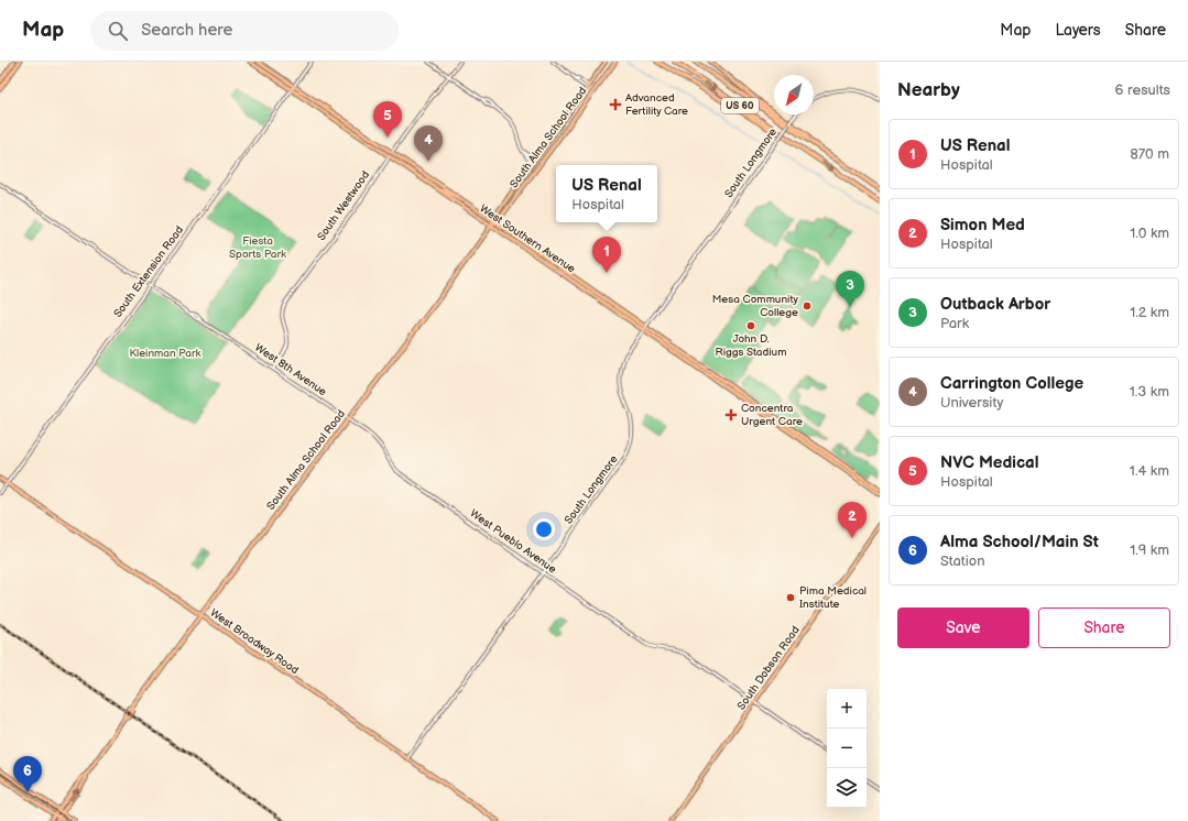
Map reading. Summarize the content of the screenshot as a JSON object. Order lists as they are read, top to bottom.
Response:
{
  "streets": {
    "highway": ["US 60"],
    "main road": [
      "South Alma School Road",
      "West Southern Avenue",
      "West Broadway Road",
      "South Dobson Road"
    ],
    "street": [
      "South Longmore",
      "South Westwood",
      "South Extension Road",
      "West 8th Avenue",
      "West Pueblo Avenue"
    ]
  },
  "crossings": [
    ["South Alma School Road", "West Southern Avenue"],
    ["South Alma School Road", "West 8th Avenue"],
    ["South Alma School Road", "West Broadway Road"],
    ["South Longmore", "West Southern Avenue"],
    ["South Longmore", "West Pueblo Avenue"],
    ["South Longmore", "West Broadway Road"],
    ["South Westwood", "West Southern Avenue"],
    ["South Westwood", "West 8th Avenue"],
    ["West Southern Avenue", "South Extension Road"],
    ["South Extension Road", "West 8th Avenue"],
    ["South Extension Road", "West Broadway Road"],
    ["West 8th Avenue", "West Pueblo Avenue"],
    ["West Pueblo Avenue", "South Dobson Road"]
  ],
  "parks": ["Fiesta Sports Park", "Kleinman Park"],
  "places": {
    "health": ["Advanced Fertility Care", "Concentra Urgent Care"],
    "other": ["Mesa Community College", "John D. Riggs Stadium", "Pima Medical Institute"]
  },
  "north": "bottom left",
  "page": {
    "header": "Map",
    "search": "Search here",
    "nav": ["Map", "Layers", "Share"],
    "heading": ["Nearby", "6 results"],
    "pins": [
      "5",
      "4",
      "1",
      "3",
      "2",
      "6"
    ],
    "list": [
      {
        "mark": "1",
        "name": "US Renal",
        "note": "Hospital",
        "value": "870 m"
      },
      {
        "mark": "2",
        "name": "Simon Med",
        "note": "Hospital",
        "value": "1.0 km"
      },
      {
        "mark": "3",
        "name": "Outback Arbor",
        "note": "Park",
        "value": "1.2 km"
      },
      {
        "mark": "4",
        "name": "Carrington College",
        "note": "University",
        "value": "1.3 km"
      },
      {
        "mark": "5",
        "name": "NVC Medical",
        "note": "Hospital",
        "value": "1.4 km"
      },
      {
        "mark": "6",
        "name": "Alma School/Main St",
        "note": "Station",
        "value": "1.9 km"
      }
    ],
    "popup": ["US Renal", "Hospital"],
    "buttons": ["Save", "Share"],
    "map_buttons": ["+", "−"]
  }
}
